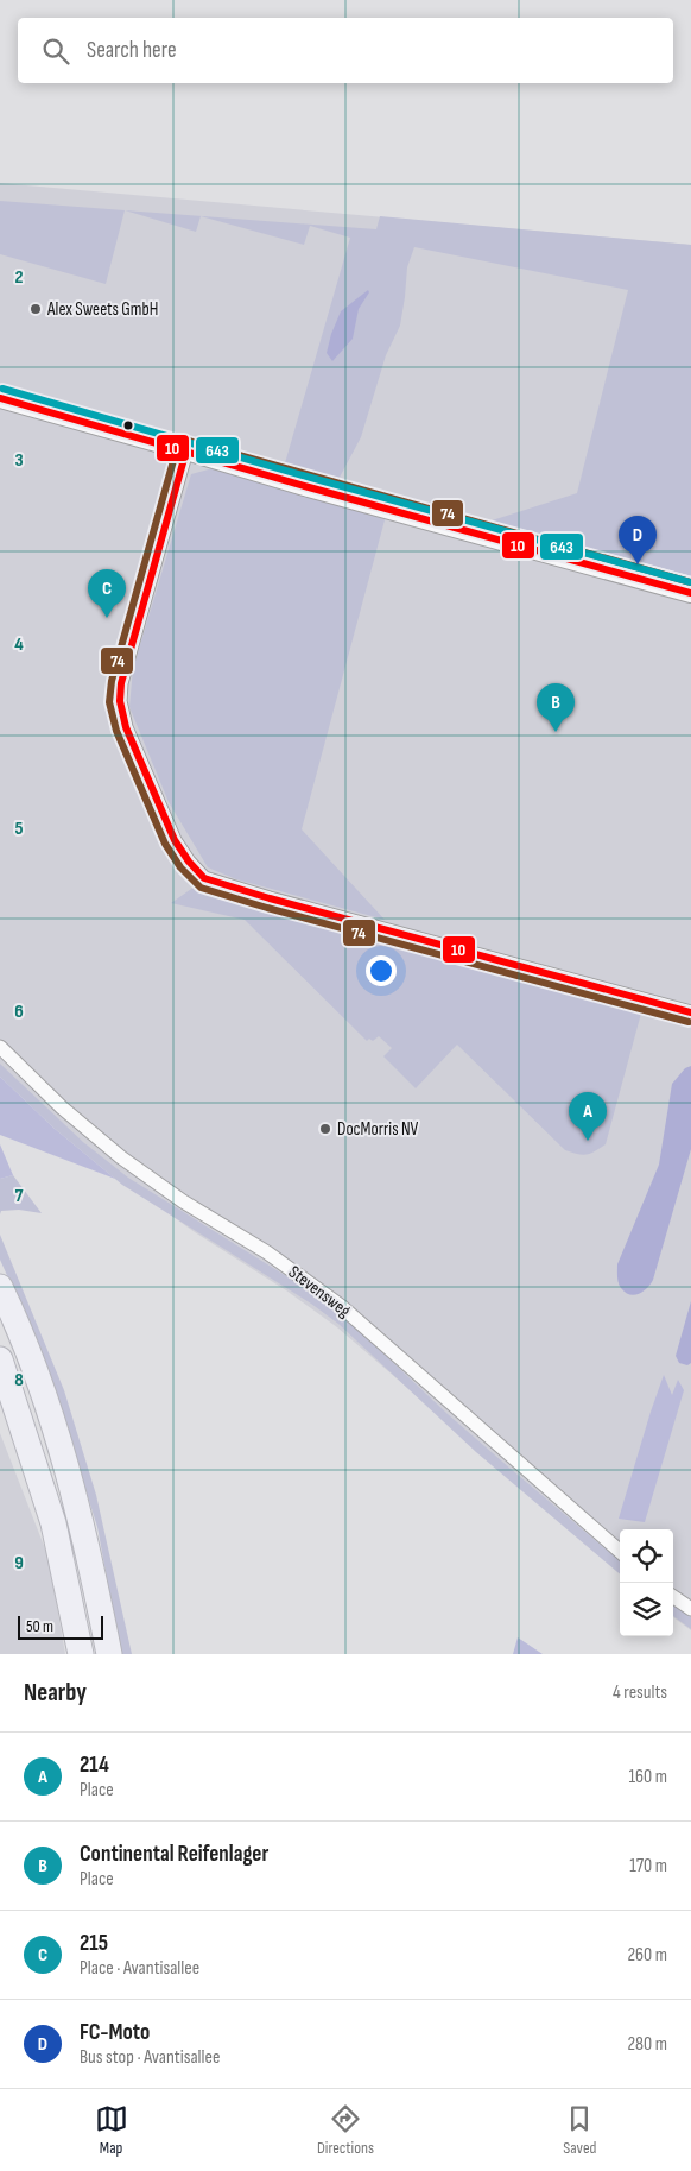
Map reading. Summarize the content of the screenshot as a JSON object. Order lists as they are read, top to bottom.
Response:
{
  "streets": {
    "street": ["Stevensweg"]
  },
  "places": ["Alex Sweets GmbH", "DocMorris NV"],
  "lines": ["transit line 643", "transit line 10", "transit line 74"],
  "scale_bar": "50 m",
  "page": {
    "search": "Search here",
    "pins": [
      "D",
      "C",
      "B",
      "A"
    ],
    "scale": "50 m",
    "heading": ["Nearby", "4 results"],
    "list": [
      {
        "mark": "A",
        "name": "214",
        "note": "Place",
        "value": "160 m"
      },
      {
        "mark": "B",
        "name": "Continental Reifenlager",
        "note": "Place",
        "value": "170 m"
      },
      {
        "mark": "C",
        "name": "215",
        "note": "Place · Avantisallee",
        "value": "260 m"
      },
      {
        "mark": "D",
        "name": "FC-Moto",
        "note": "Bus stop · Avantisallee",
        "value": "280 m"
      }
    ],
    "nav": ["Map", "Directions", "Saved"]
  },
  "grid": {
    "rows": [
      "2",
      "3",
      "4",
      "5",
      "6",
      "7",
      "8",
      "9"
    ]
  }
}
